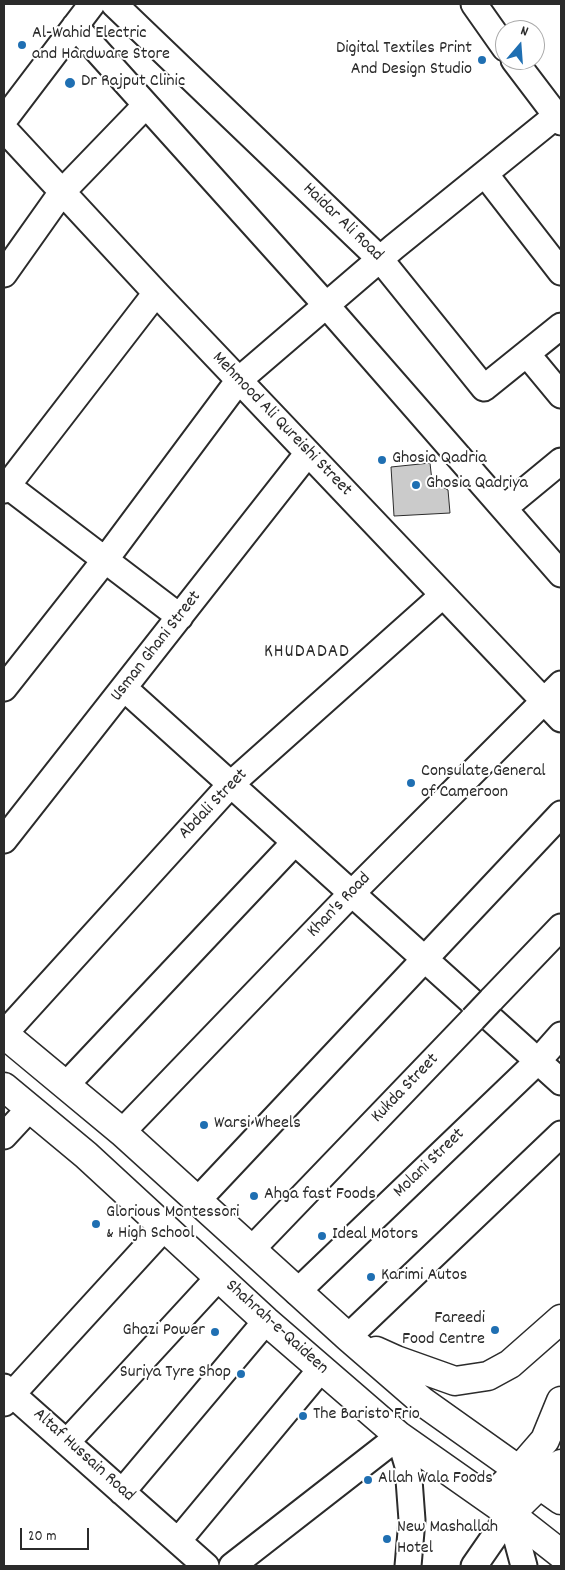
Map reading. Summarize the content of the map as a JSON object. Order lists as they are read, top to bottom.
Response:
{
  "streets": {
    "main road": ["Shahrah-e-Qaideen"],
    "street": [
      "Haidar Ali Road",
      "Mehmood Ali Qureishi Street",
      "Usman Ghani Street",
      "Abdali Street",
      "Khan's Road",
      "Kukda Street",
      "Molani Street",
      "Altaf Hussain Road"
    ]
  },
  "crossings": [
    ["Mehmood Ali Qureishi Street", "Usman Ghani Street"],
    ["Mehmood Ali Qureishi Street", "Abdali Street"],
    ["Mehmood Ali Qureishi Street", "Khan's Road"]
  ],
  "districts": ["KHUDADAD"],
  "places": [
    "Al-Wahid Electric and Hardware Store",
    "Digital Textiles Print And Design Studio",
    "Dr Rajput Clinic",
    "Ghosia Qadria",
    "Ghosia Qadriya",
    "Consulate General of Cameroon",
    "Warsi Wheels",
    "Ahga fast Foods",
    "Glorious Montessori & High School",
    "Ideal Motors",
    "Karimi Autos",
    "Fareedi Food Centre",
    "Ghazi Power",
    "Suriya Tyre Shop",
    "The Baristo Frio",
    "Allah Wala Foods",
    "New Mashallah Hotel"
  ],
  "scale_bar": "20 m",
  "north": "top"
}
